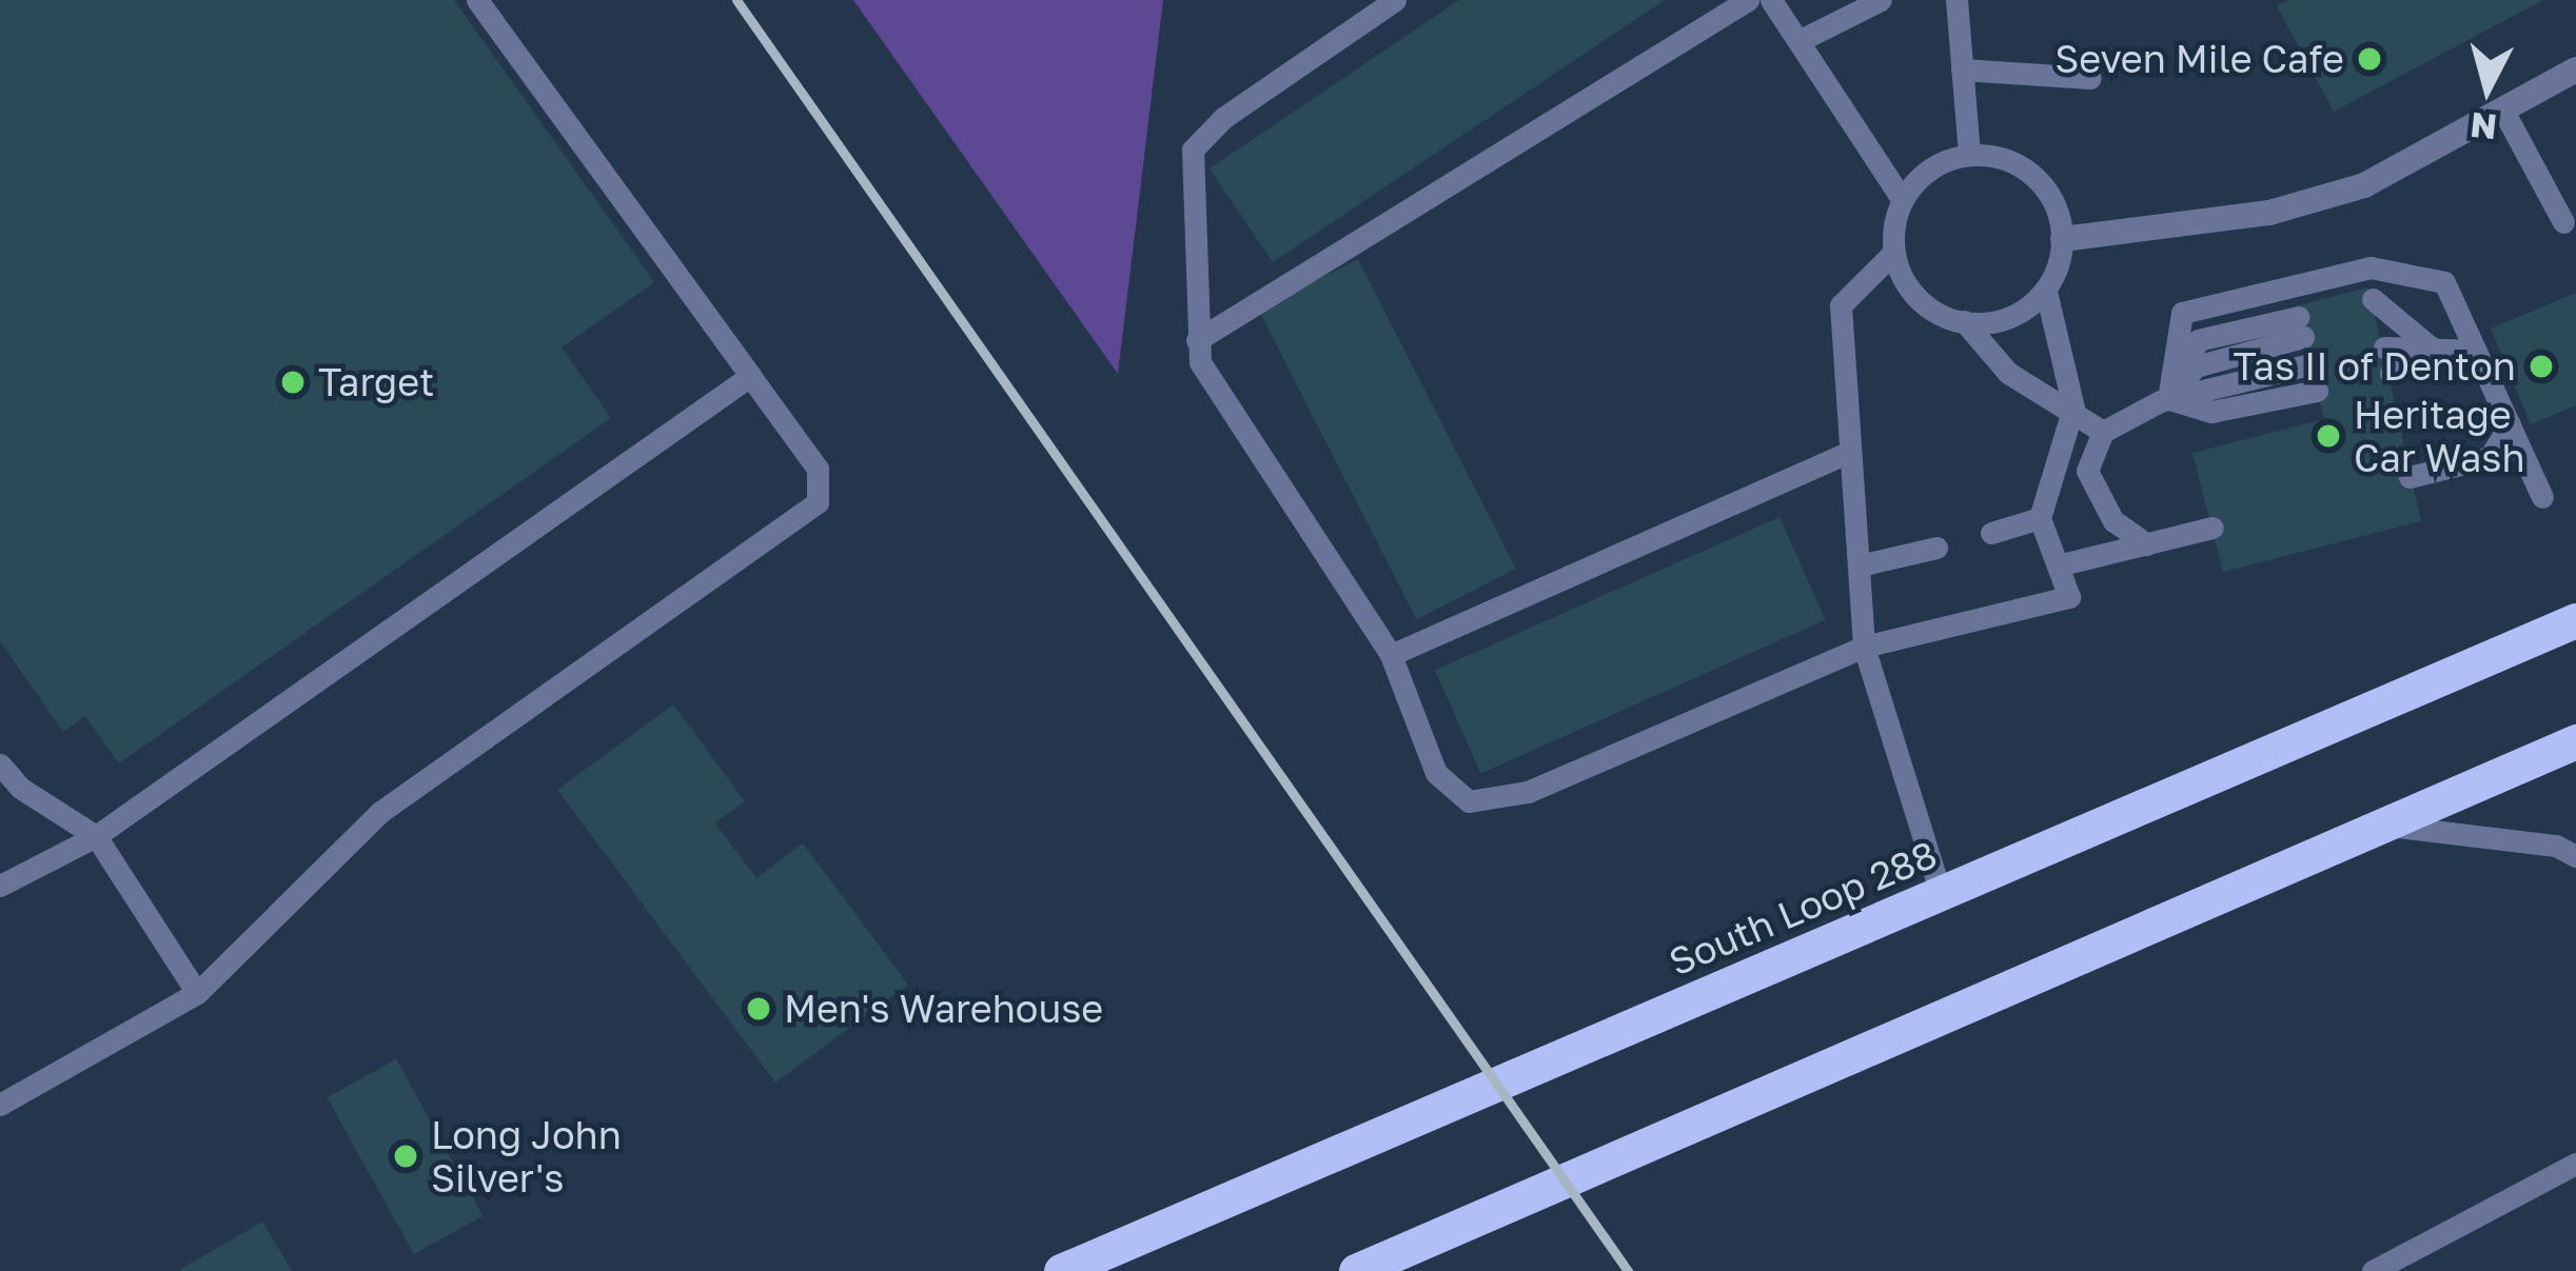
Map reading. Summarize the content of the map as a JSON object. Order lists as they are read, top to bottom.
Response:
{
  "streets": {
    "highway": ["South Loop 288"]
  },
  "places": [
    "Seven Mile Cafe",
    "Tas II of Denton",
    "Target",
    "Heritage Car Wash",
    "Men's Warehouse",
    "Long John Silver's"
  ],
  "north": "bottom"
}
